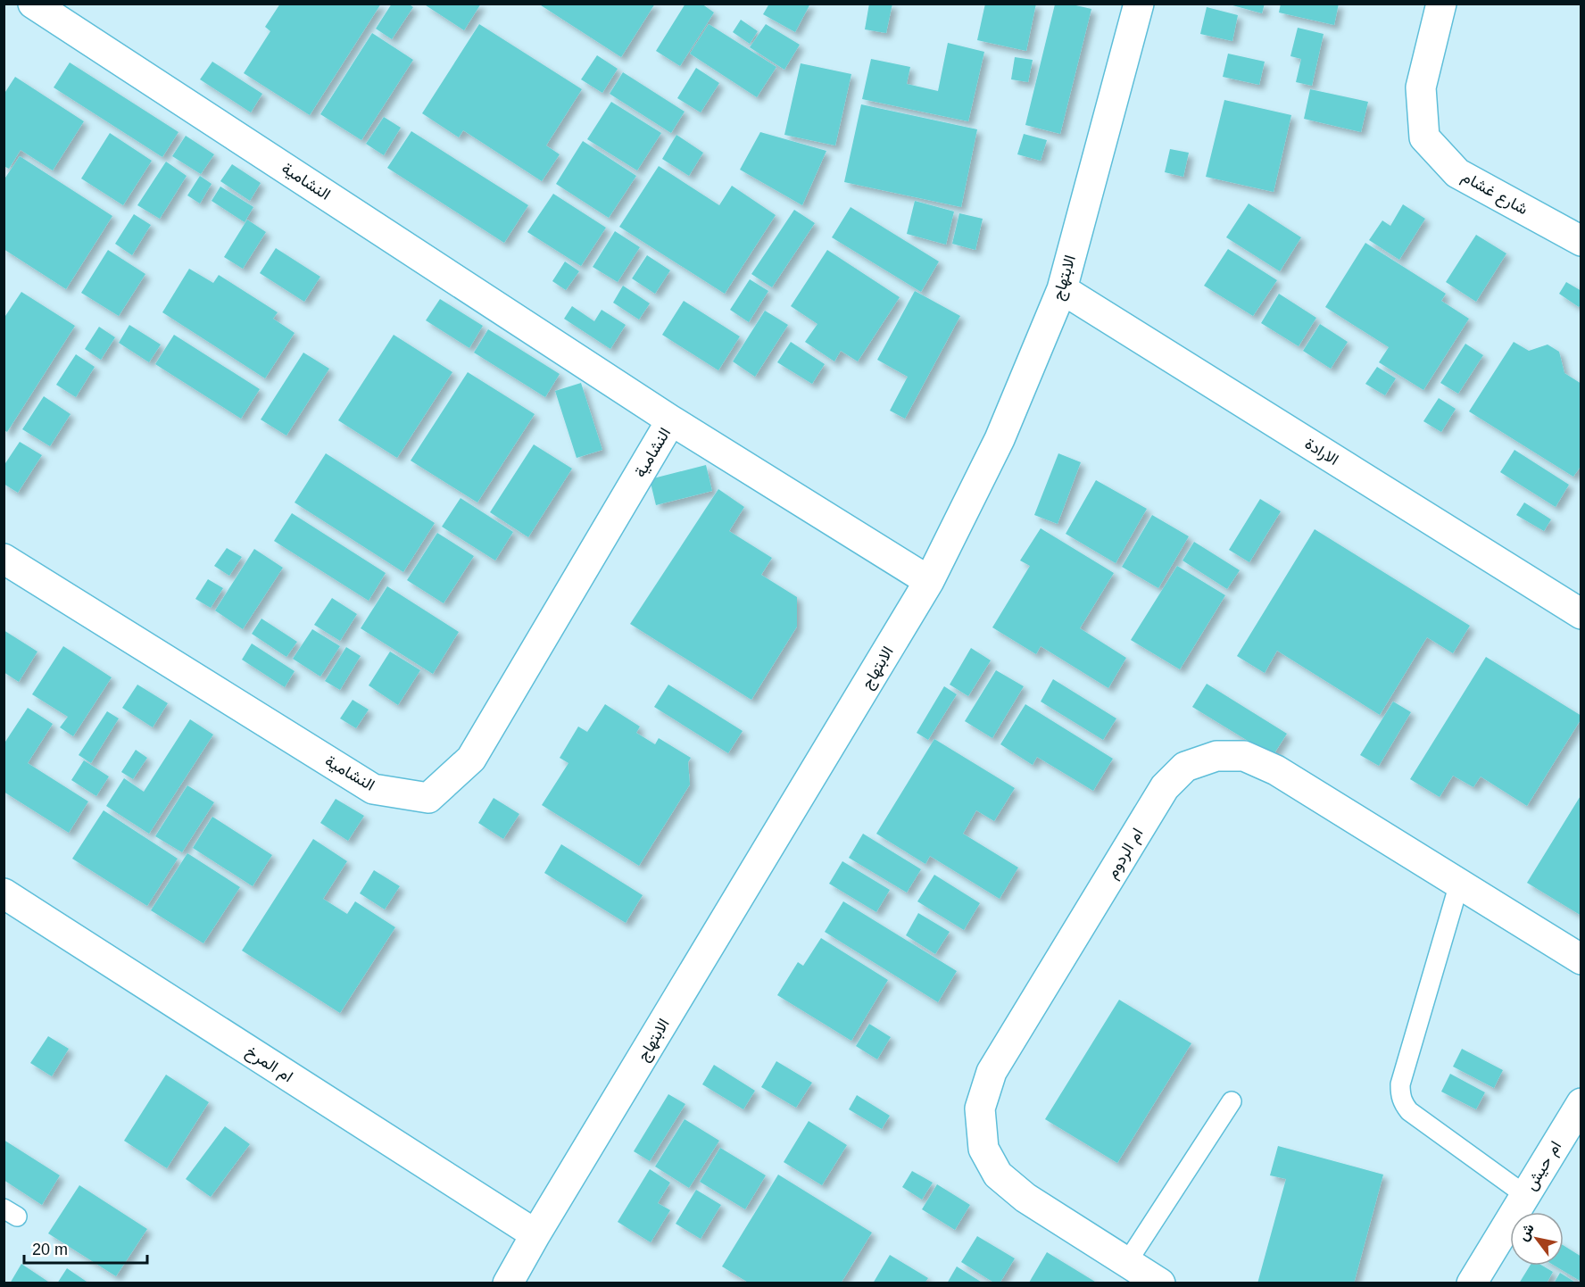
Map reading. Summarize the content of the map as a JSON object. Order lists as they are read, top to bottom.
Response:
{
  "streets": {
    "street": [
      "النشامية",
      "شارع غشام",
      "الابتهاج",
      "الارادة",
      "ام الردوم",
      "ام المرخ",
      "ام حيش"
    ]
  },
  "crossings": [
    ["النشامية", "الابتهاج"],
    ["الابتهاج", "الارادة"],
    ["الابتهاج", "ام المرخ"]
  ],
  "scale_bar": "20 m",
  "north": "top left"
}
